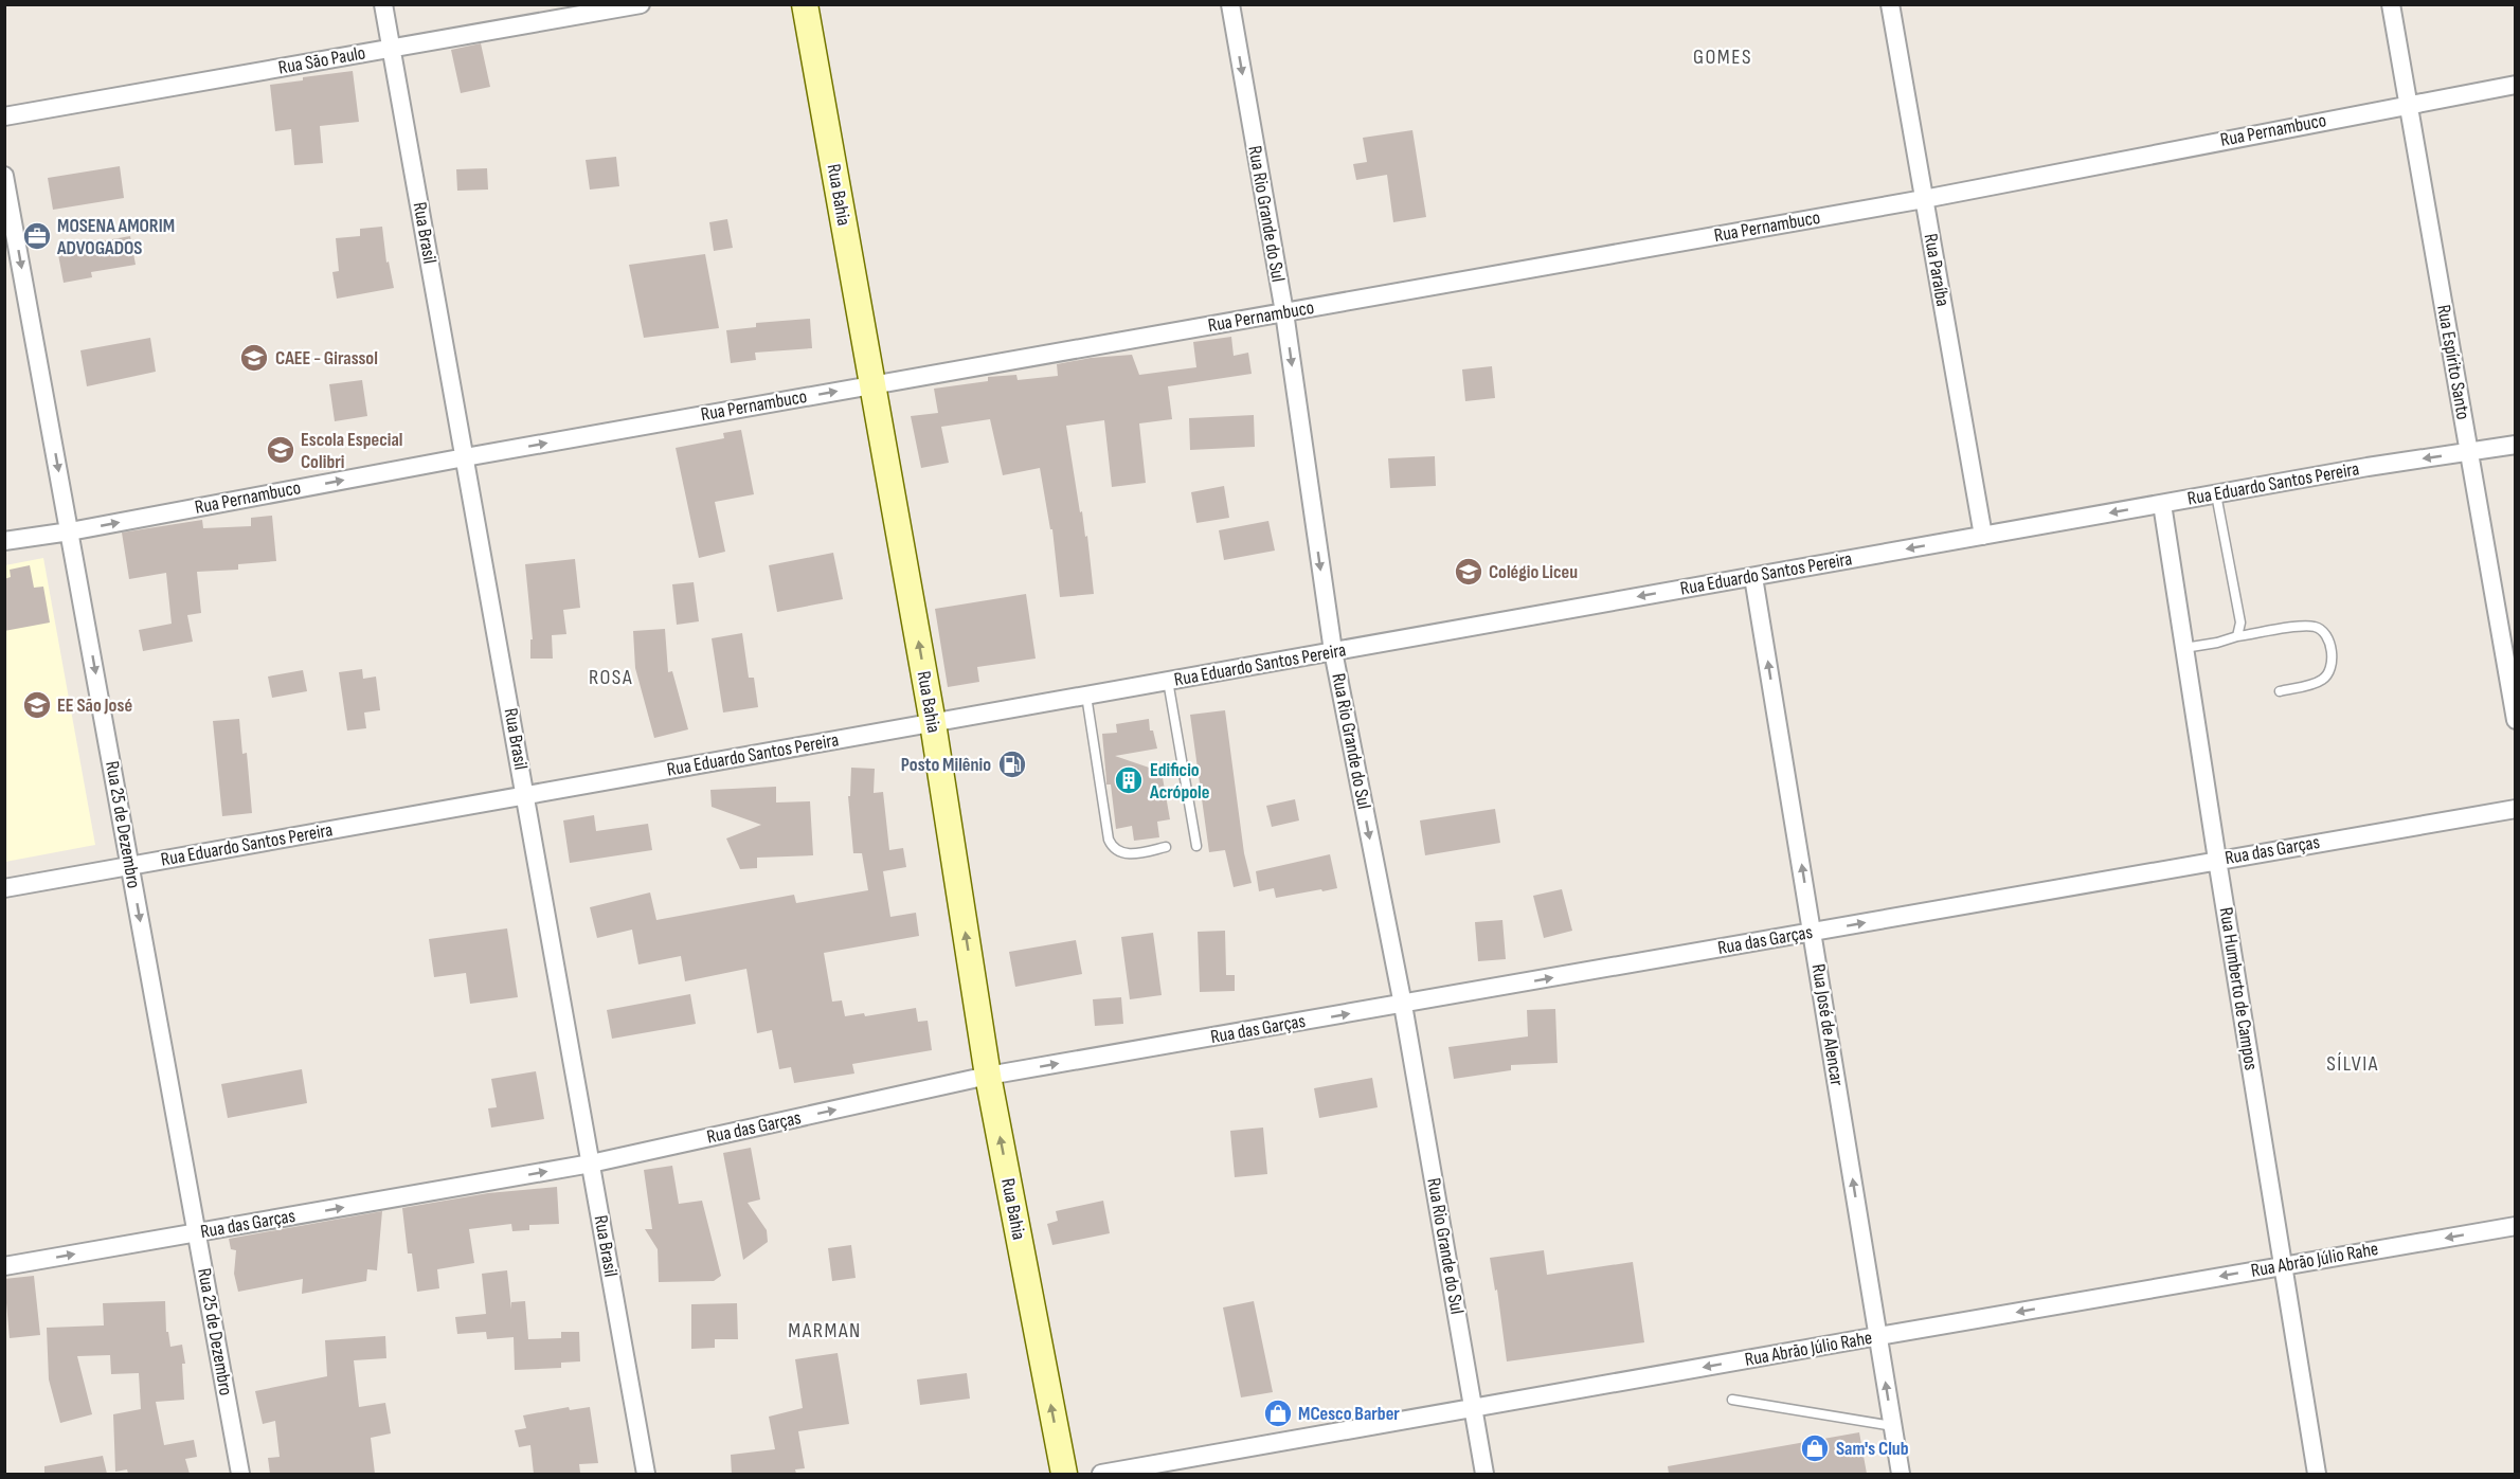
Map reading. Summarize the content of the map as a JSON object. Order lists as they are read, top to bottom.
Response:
{
  "streets": {
    "main road": ["Rua Bahia"],
    "street": [
      "Rua São Paulo",
      "Rua Pernambuco",
      "Rua Rio Grande do Sul",
      "Rua Brasil",
      "Rua Paraíba",
      "Rua Espírito Santo",
      "Rua Eduardo Santos Pereira",
      "Rua 25 de Dezembro",
      "Rua das Garças",
      "Rua Humberto de Campos",
      "Rua José de Alencar",
      "Rua Abrão Júlio Rahe"
    ]
  },
  "crossings": [
    ["Rua São Paulo", "Rua Brasil"],
    ["Rua Pernambuco", "Rua Bahia"],
    ["Rua Pernambuco", "Rua Rio Grande do Sul"],
    ["Rua Pernambuco", "Rua Brasil"],
    ["Rua Pernambuco", "Rua Paraíba"],
    ["Rua Pernambuco", "Rua Espírito Santo"],
    ["Rua Pernambuco", "Rua 25 de Dezembro"],
    ["Rua Bahia", "Rua Eduardo Santos Pereira"],
    ["Rua Bahia", "Rua das Garças"],
    ["Rua Rio Grande do Sul", "Rua Eduardo Santos Pereira"],
    ["Rua Rio Grande do Sul", "Rua das Garças"],
    ["Rua Rio Grande do Sul", "Rua Abrão Júlio Rahe"],
    ["Rua Brasil", "Rua Eduardo Santos Pereira"],
    ["Rua Brasil", "Rua das Garças"],
    ["Rua Paraíba", "Rua Eduardo Santos Pereira"],
    ["Rua Espírito Santo", "Rua Eduardo Santos Pereira"],
    ["Rua Eduardo Santos Pereira", "Rua 25 de Dezembro"],
    ["Rua Eduardo Santos Pereira", "Rua Humberto de Campos"],
    ["Rua Eduardo Santos Pereira", "Rua José de Alencar"],
    ["Rua 25 de Dezembro", "Rua das Garças"],
    ["Rua das Garças", "Rua Humberto de Campos"],
    ["Rua das Garças", "Rua José de Alencar"],
    ["Rua Humberto de Campos", "Rua Abrão Júlio Rahe"],
    ["Rua José de Alencar", "Rua Abrão Júlio Rahe"]
  ],
  "one_way": [
    "Rua Bahia",
    "Rua Rio Grande do Sul",
    "Rua Eduardo Santos Pereira",
    "Rua 25 de Dezembro",
    "Rua das Garças",
    "Rua José de Alencar",
    "Rua Abrão Júlio Rahe"
  ],
  "districts": [
    "GOMES",
    "ROSA",
    "SÍLVIA",
    "MARMAN"
  ],
  "places": {
    "office": ["MOSENA AMORIM ADVOGADOS"],
    "school or university": [
      "CAEE - Girassol",
      "Escola Especial Colibri",
      "Colégio Liceu",
      "EE São José"
    ],
    "fuel station": ["Posto Milênio"],
    "building": ["Edificio Acrópole"],
    "shop": ["MCesco Barber", "Sam's Club"]
  }
}
